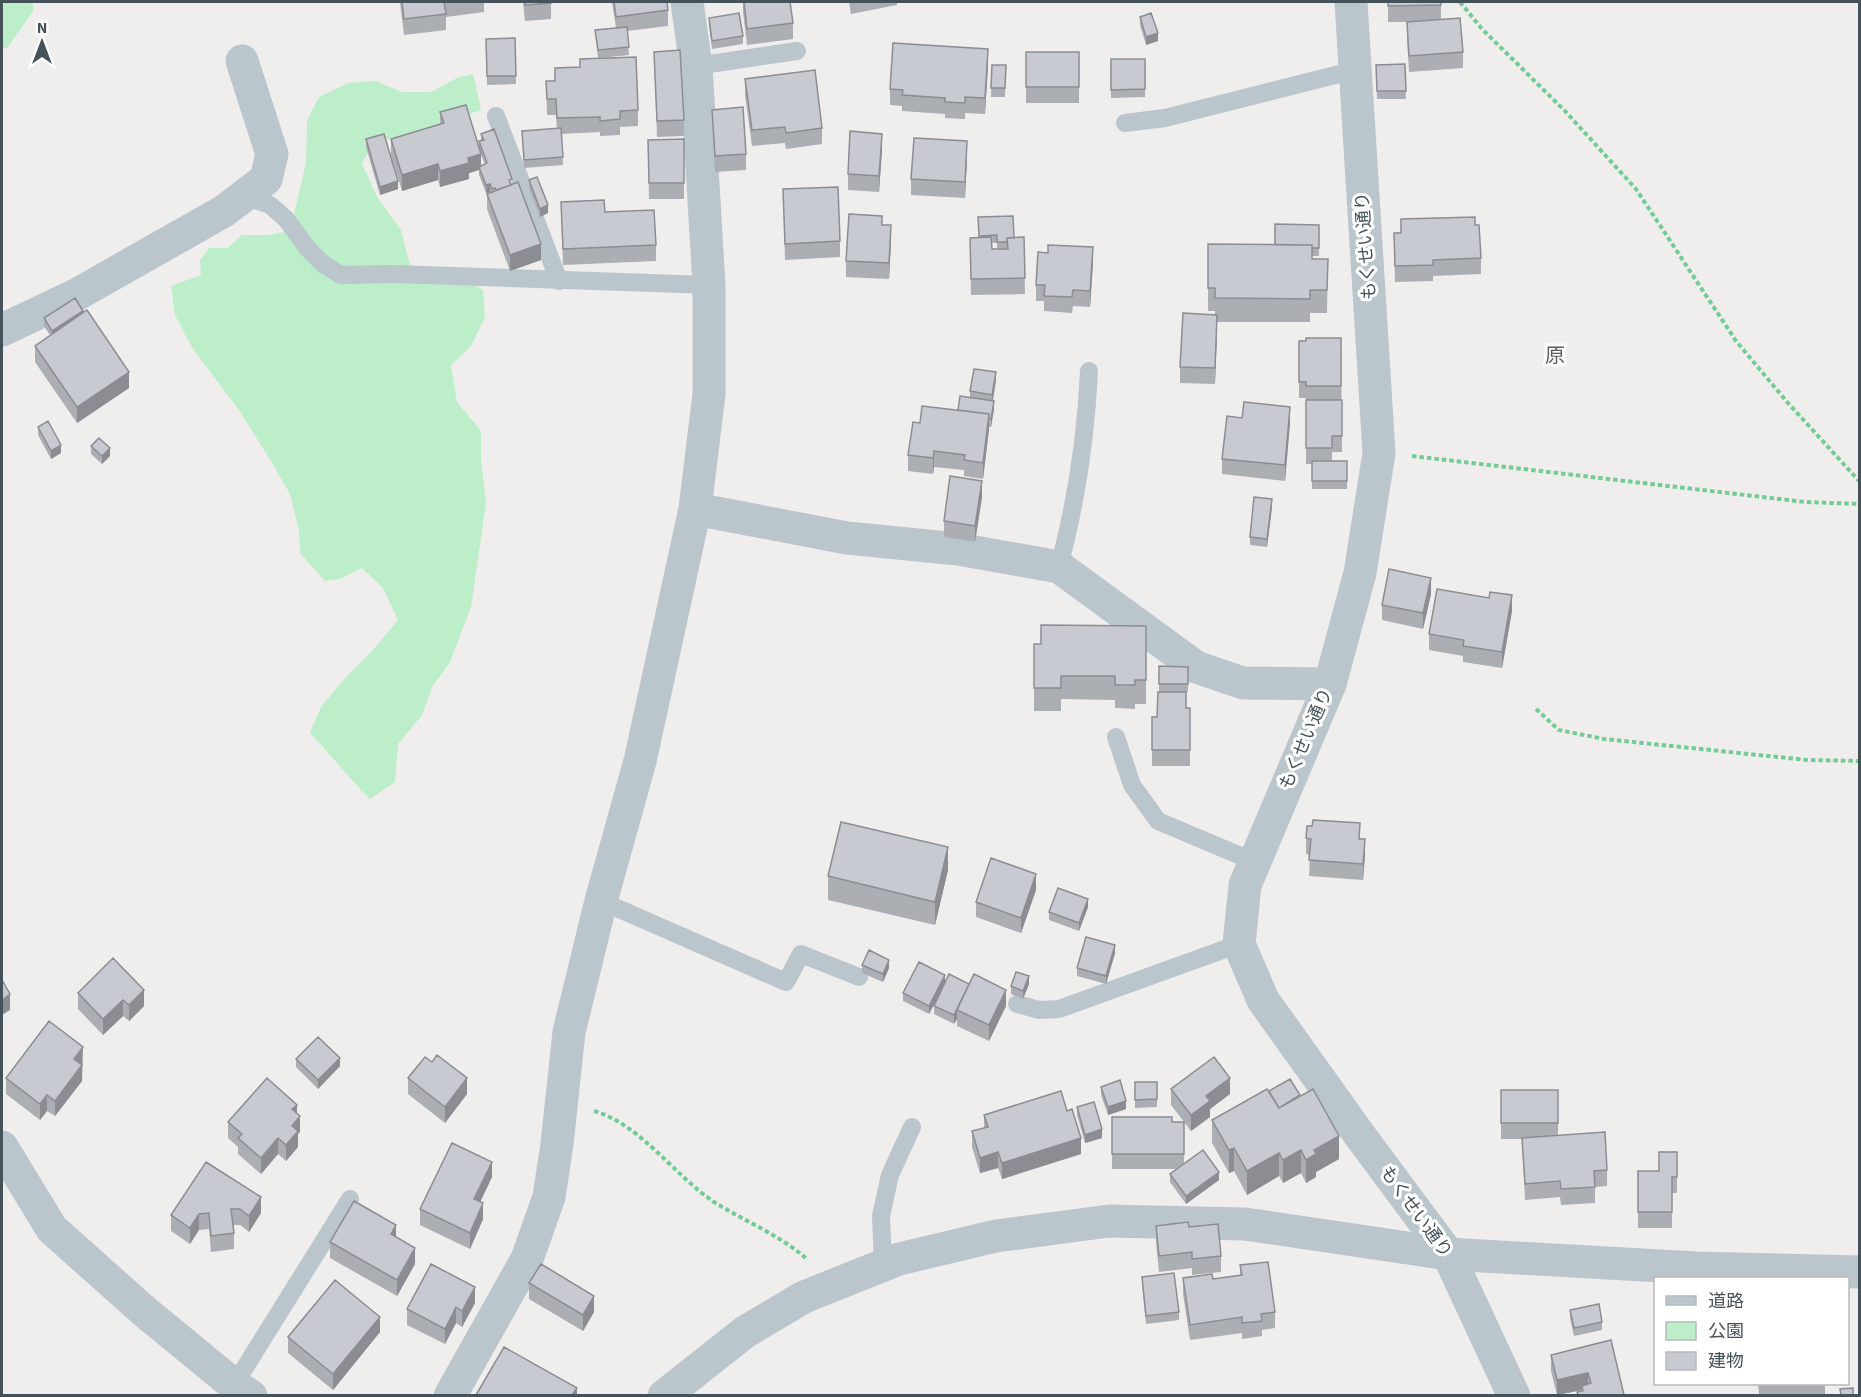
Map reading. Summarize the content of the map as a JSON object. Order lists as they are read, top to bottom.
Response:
{
  "streets": {
    "street": ["もくせい通り"]
  },
  "districts": ["原"],
  "legend": ["道路", "公園", "建物"],
  "north": "top"
}
